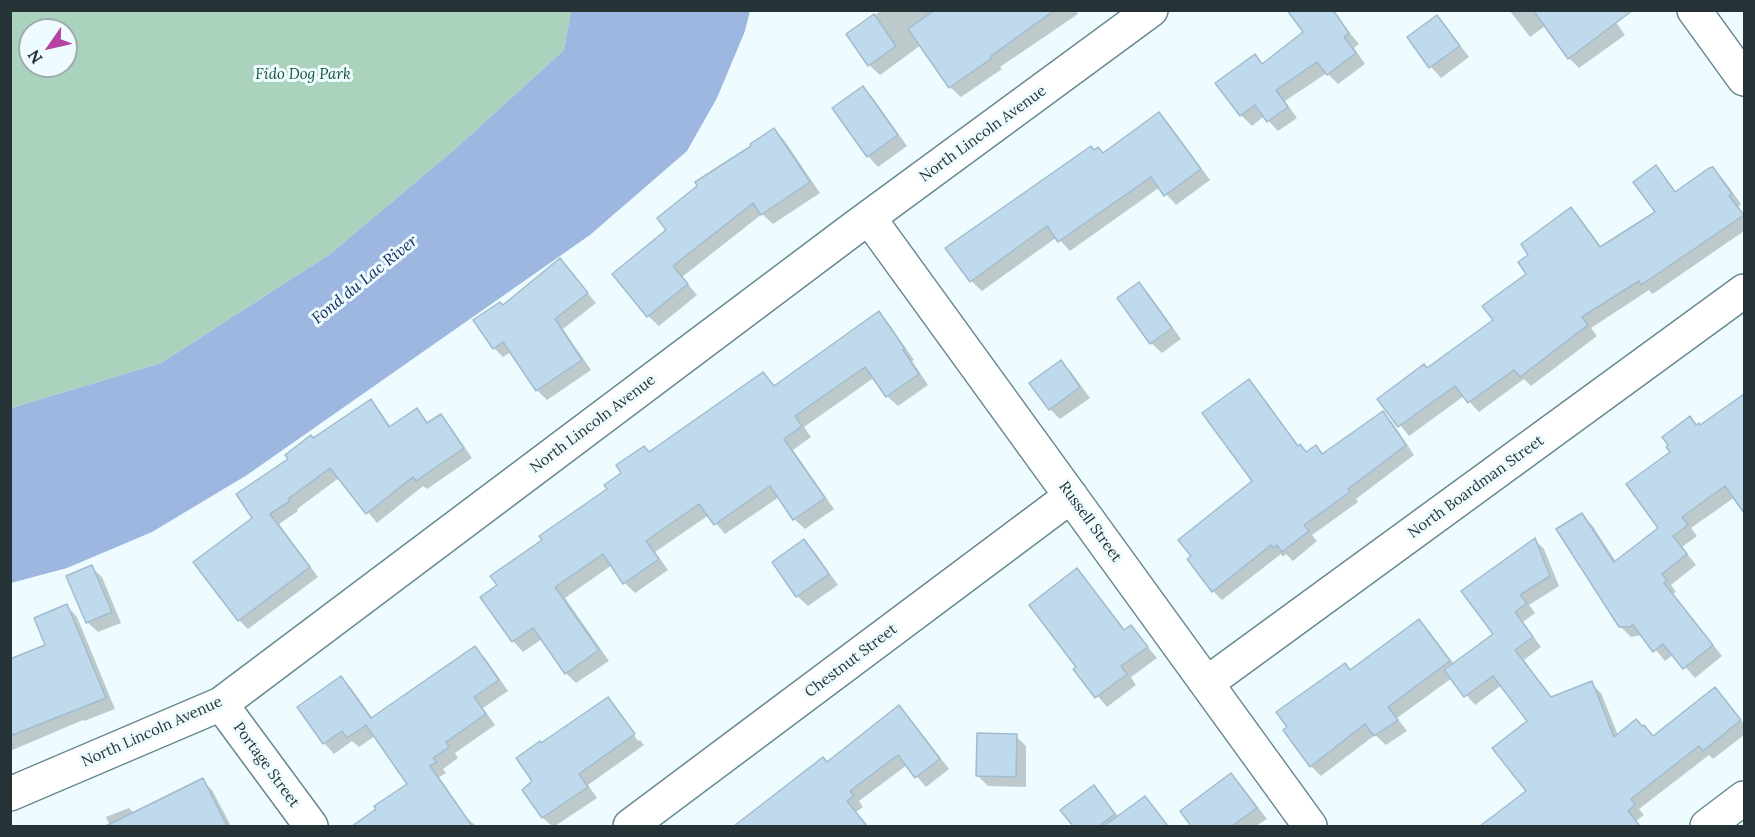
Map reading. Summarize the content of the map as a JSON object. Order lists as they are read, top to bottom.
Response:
{
  "streets": {
    "street": [
      "North Lincoln Avenue",
      "North Boardman Street",
      "Russell Street",
      "Chestnut Street",
      "Portage Street"
    ]
  },
  "crossings": [
    ["North Lincoln Avenue", "Russell Street"],
    ["North Lincoln Avenue", "Portage Street"],
    ["North Boardman Street", "Russell Street"],
    ["Russell Street", "Chestnut Street"]
  ],
  "water": ["Fond du Lac River"],
  "parks": ["Fido Dog Park"],
  "north": "bottom left"
}
